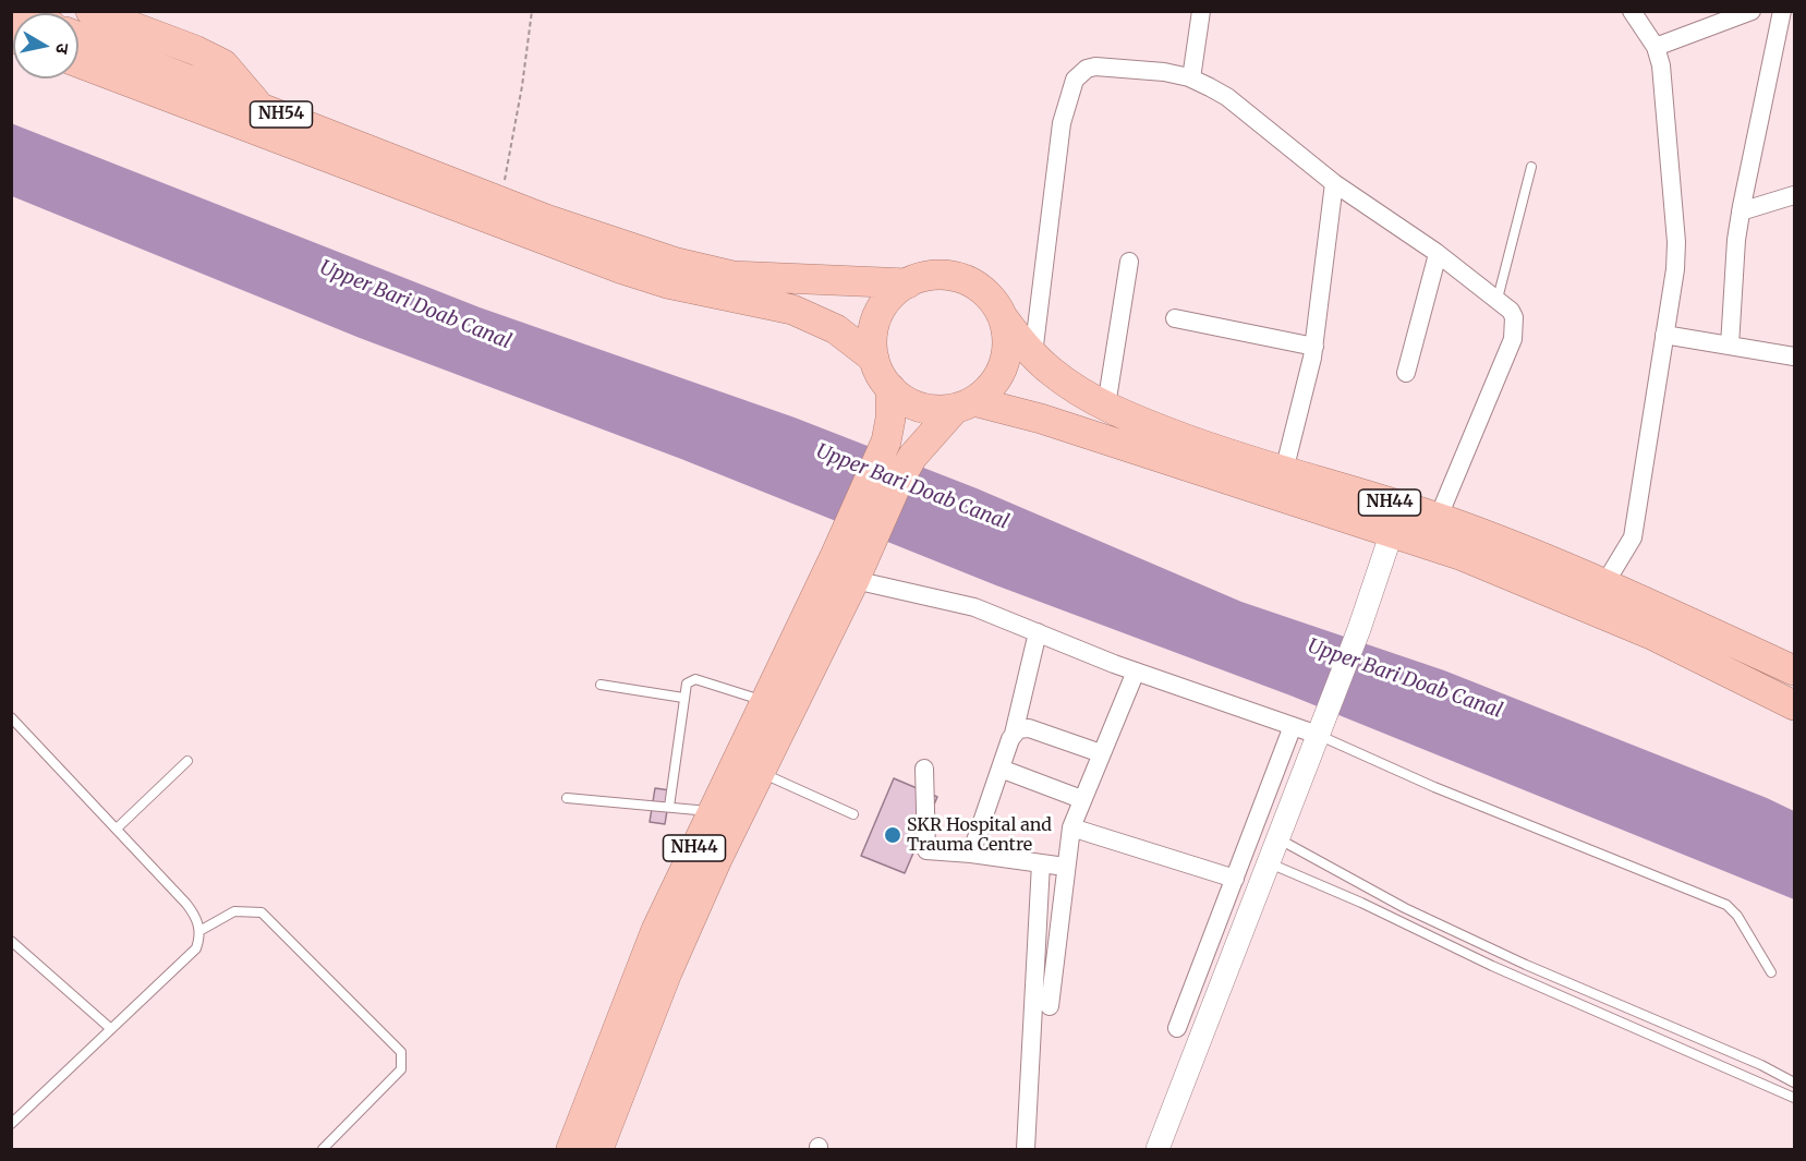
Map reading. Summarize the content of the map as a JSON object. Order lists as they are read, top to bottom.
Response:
{
  "streets": {
    "highway": ["NH54", "NH44"]
  },
  "crossings": [
    ["NH54", "NH44"]
  ],
  "water": ["Upper Bari Doab Canal"],
  "places": ["SKR Hospital and Trauma Centre"],
  "north": "right"
}
